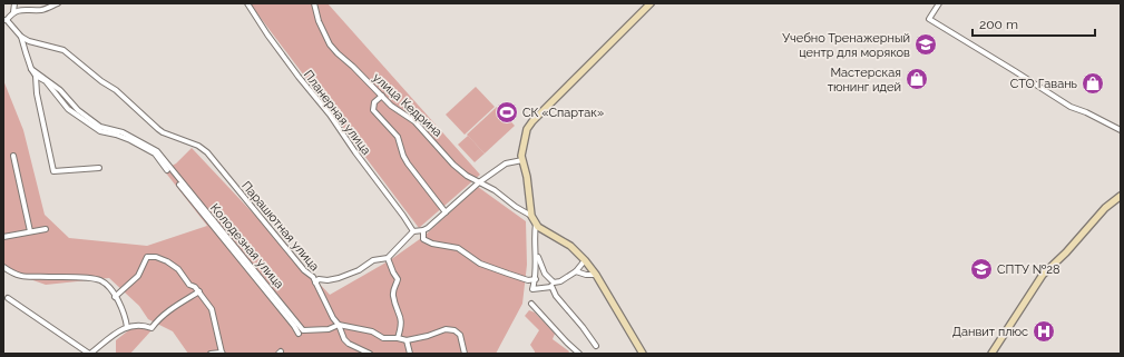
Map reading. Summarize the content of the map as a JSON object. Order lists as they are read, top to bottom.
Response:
{
  "streets": {
    "street": [
      "улица Кедрина",
      "Планерная улица",
      "Парашютная улица",
      "Колодезная улица"
    ]
  },
  "crossings": [
    ["Парашютная улица", "Колодезная улица"]
  ],
  "places": {
    "school or university": ["Учебно Тренажерный центр для моряков", "СПТУ №28"],
    "shop": ["Мастерская тюнинг идей", "СТО Гавань"],
    "sports": ["СК «Спартак»"],
    "hospital": ["Данвит плюс"]
  },
  "scale_bar": "200 m"
}
